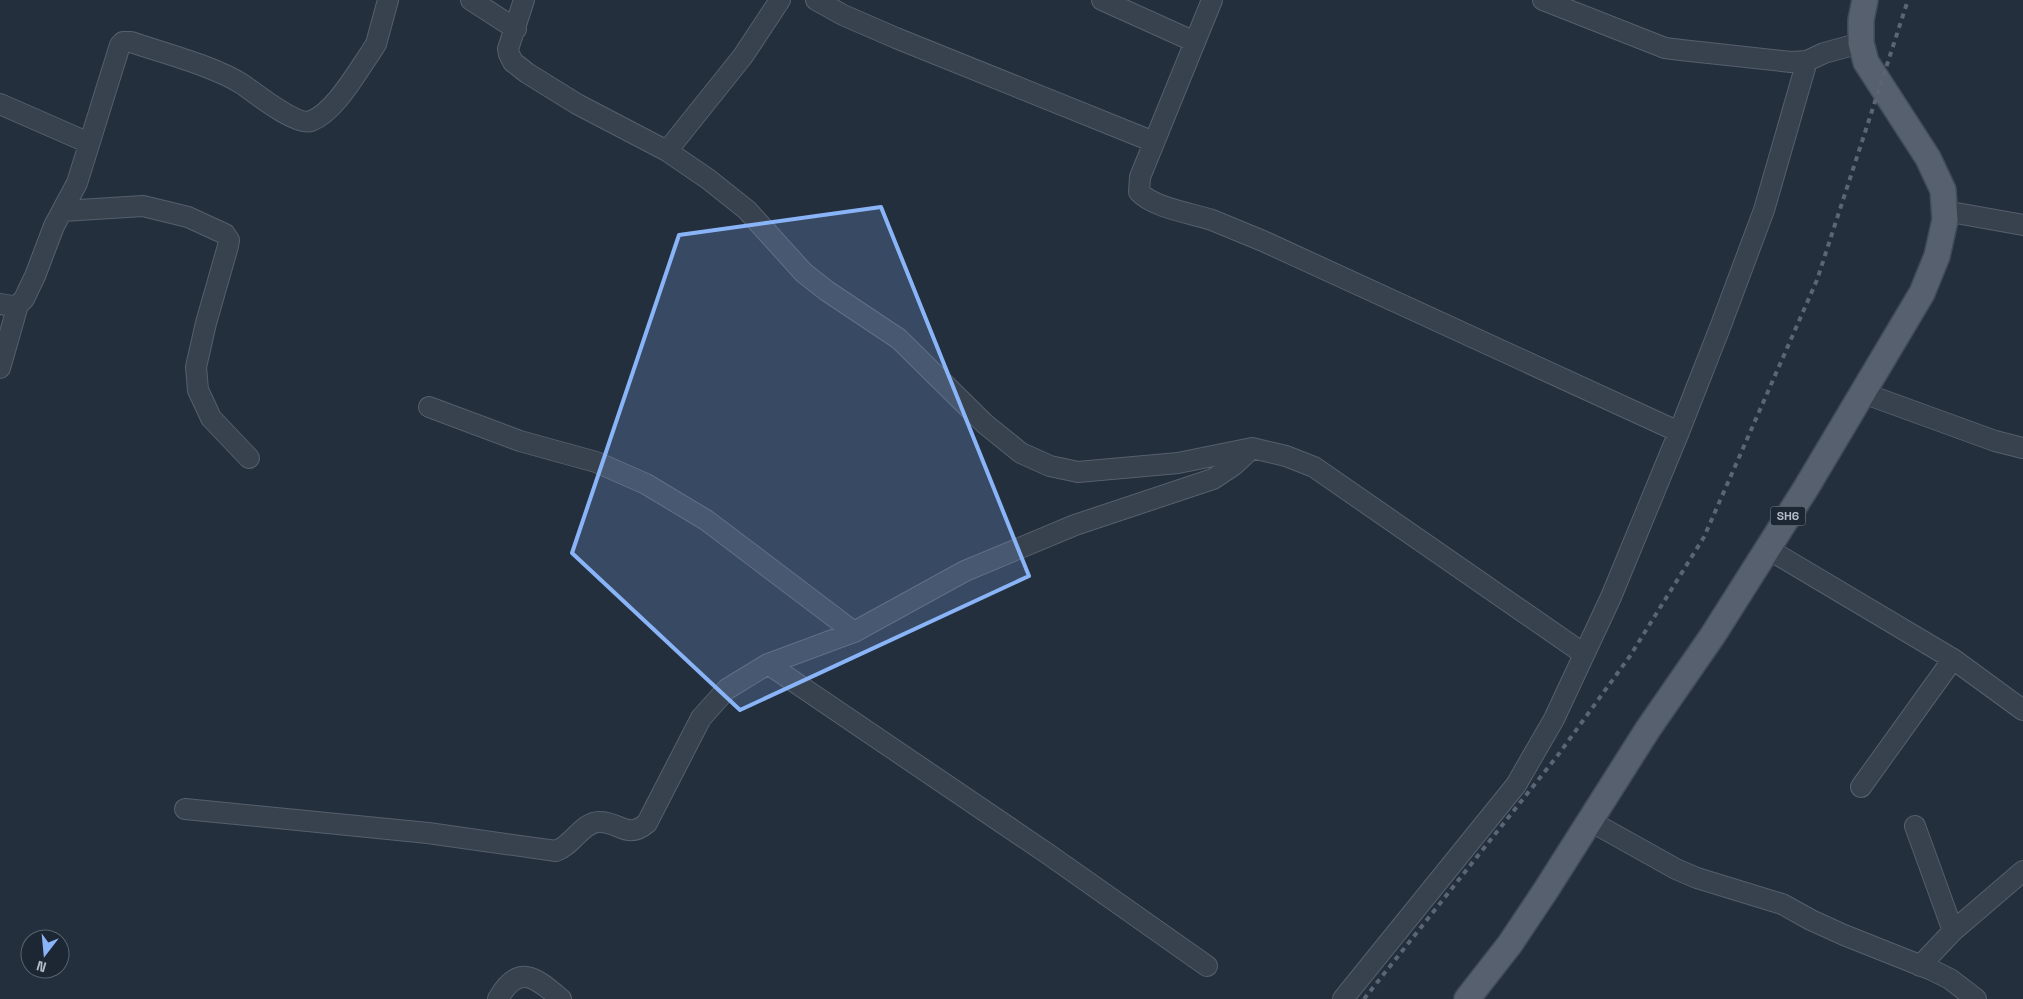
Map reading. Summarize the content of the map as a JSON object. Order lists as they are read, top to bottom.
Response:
{
  "streets": {
    "main road": ["SH6"]
  },
  "north": "bottom"
}
